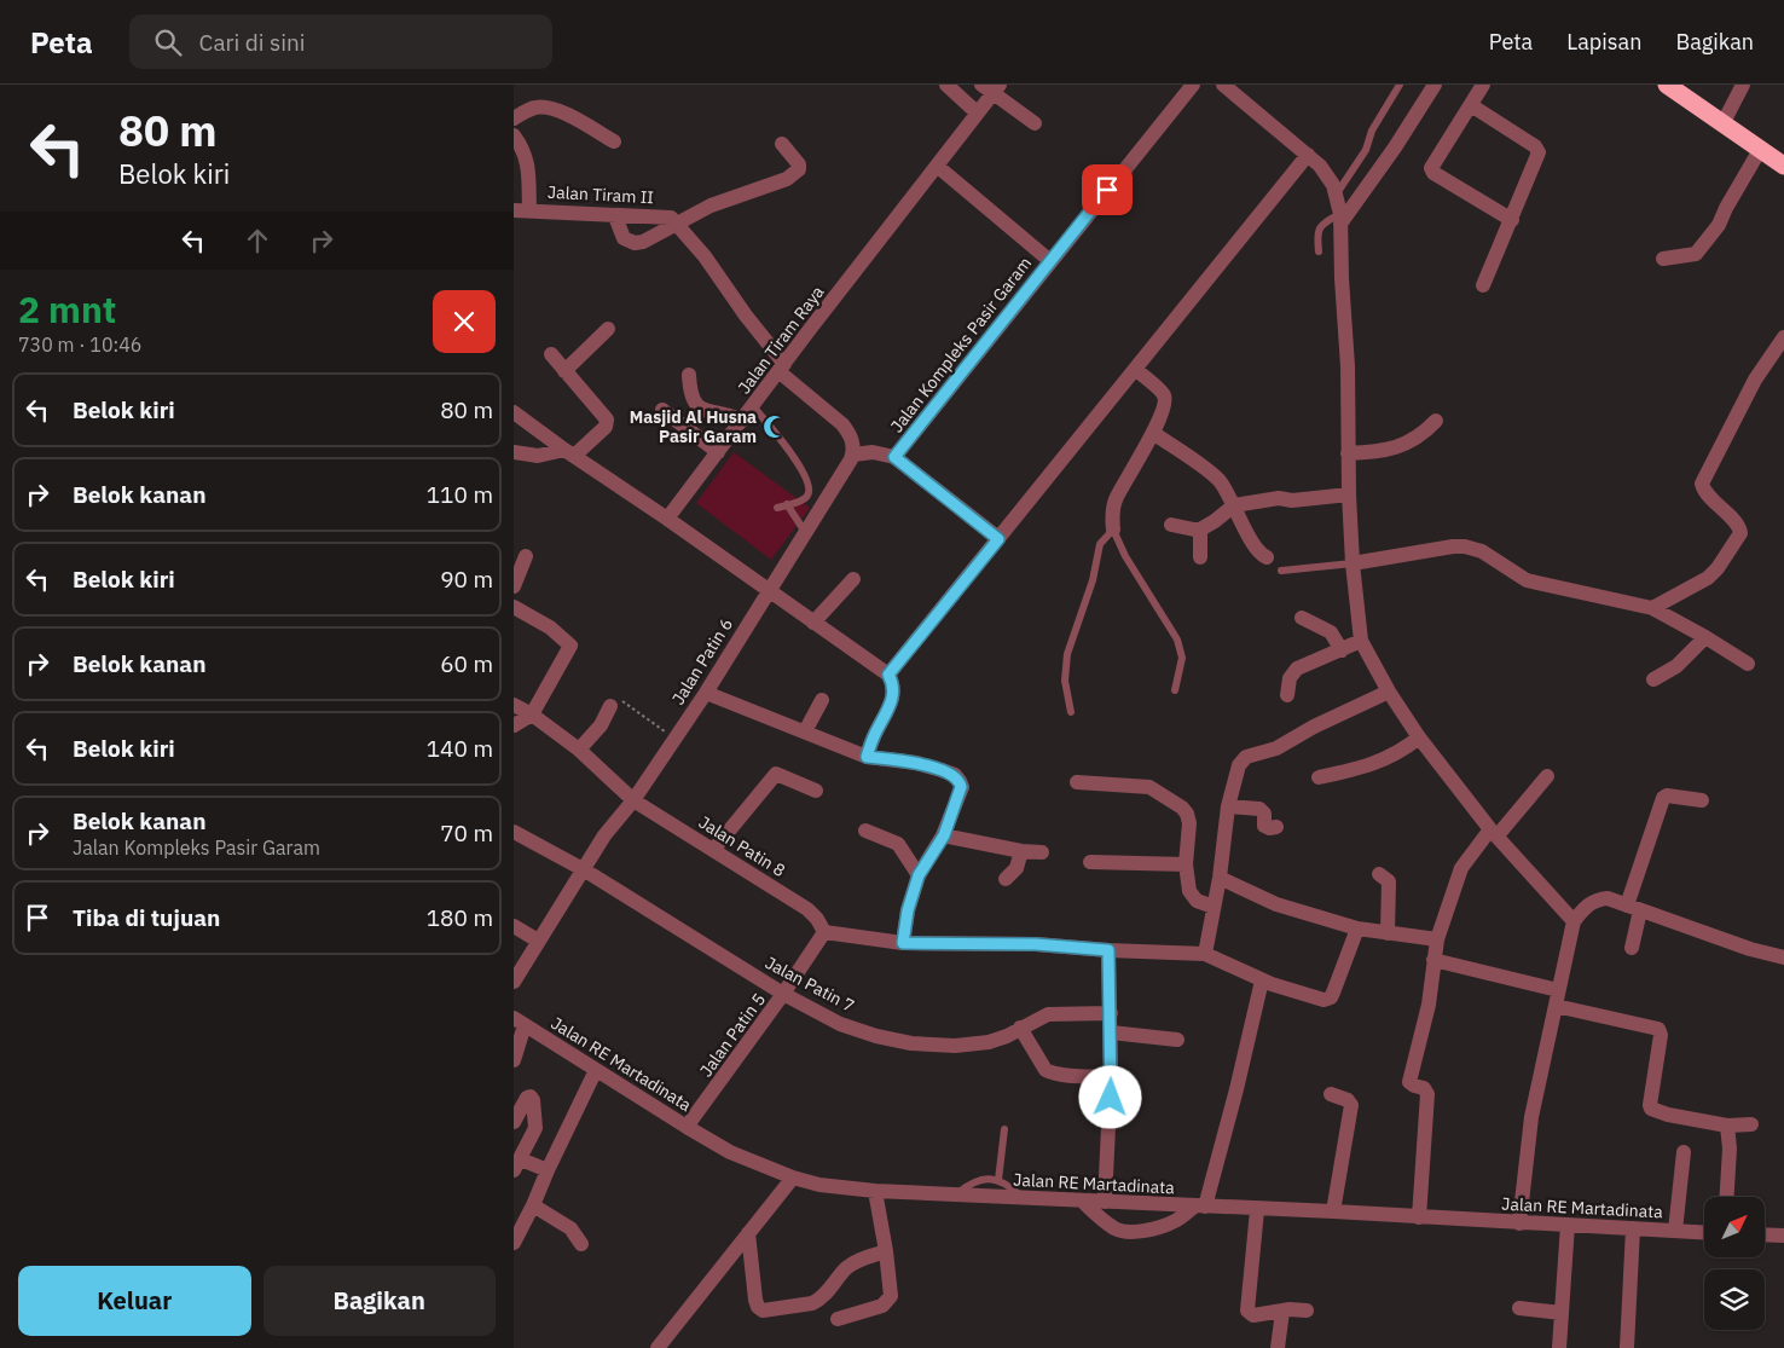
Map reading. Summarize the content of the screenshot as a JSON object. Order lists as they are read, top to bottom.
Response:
{
  "streets": {
    "street": [
      "Jalan Tiram II",
      "Jalan Tiram Raya",
      "Jalan Kompleks Pasir Garam",
      "Jalan Patin 6",
      "Jalan Patin 8",
      "Jalan Patin 7",
      "Jalan Patin 5",
      "Jalan RE Martadinata"
    ]
  },
  "crossings": [
    ["Jalan Patin 6", "Jalan Patin 8"],
    ["Jalan Patin 6", "Jalan Patin 7"],
    ["Jalan Patin 8", "Jalan Patin 5"],
    ["Jalan Patin 7", "Jalan Patin 5"],
    ["Jalan Patin 5", "Jalan RE Martadinata"]
  ],
  "places": {
    "mosque": ["Masjid Al Husna Pasir Garam"]
  },
  "north": "top right",
  "page": {
    "header": "Peta",
    "search": "Cari di sini",
    "nav": ["Peta", "Lapisan", "Bagikan"],
    "turn": ["80 m", "Belok kiri"],
    "heading": ["2 mnt", "730 m · 10:46"],
    "list": [
      {
        "name": "Belok kiri",
        "value": "80 m"
      },
      {
        "name": "Belok kanan",
        "value": "110 m"
      },
      {
        "name": "Belok kiri",
        "value": "90 m"
      },
      {
        "name": "Belok kanan",
        "value": "60 m"
      },
      {
        "name": "Belok kiri",
        "value": "140 m"
      },
      {
        "name": "Belok kanan",
        "note": "Jalan Kompleks Pasir Garam",
        "value": "70 m"
      },
      {
        "name": "Tiba di tujuan",
        "value": "180 m"
      }
    ],
    "buttons": ["Keluar", "Bagikan"]
  }
}
